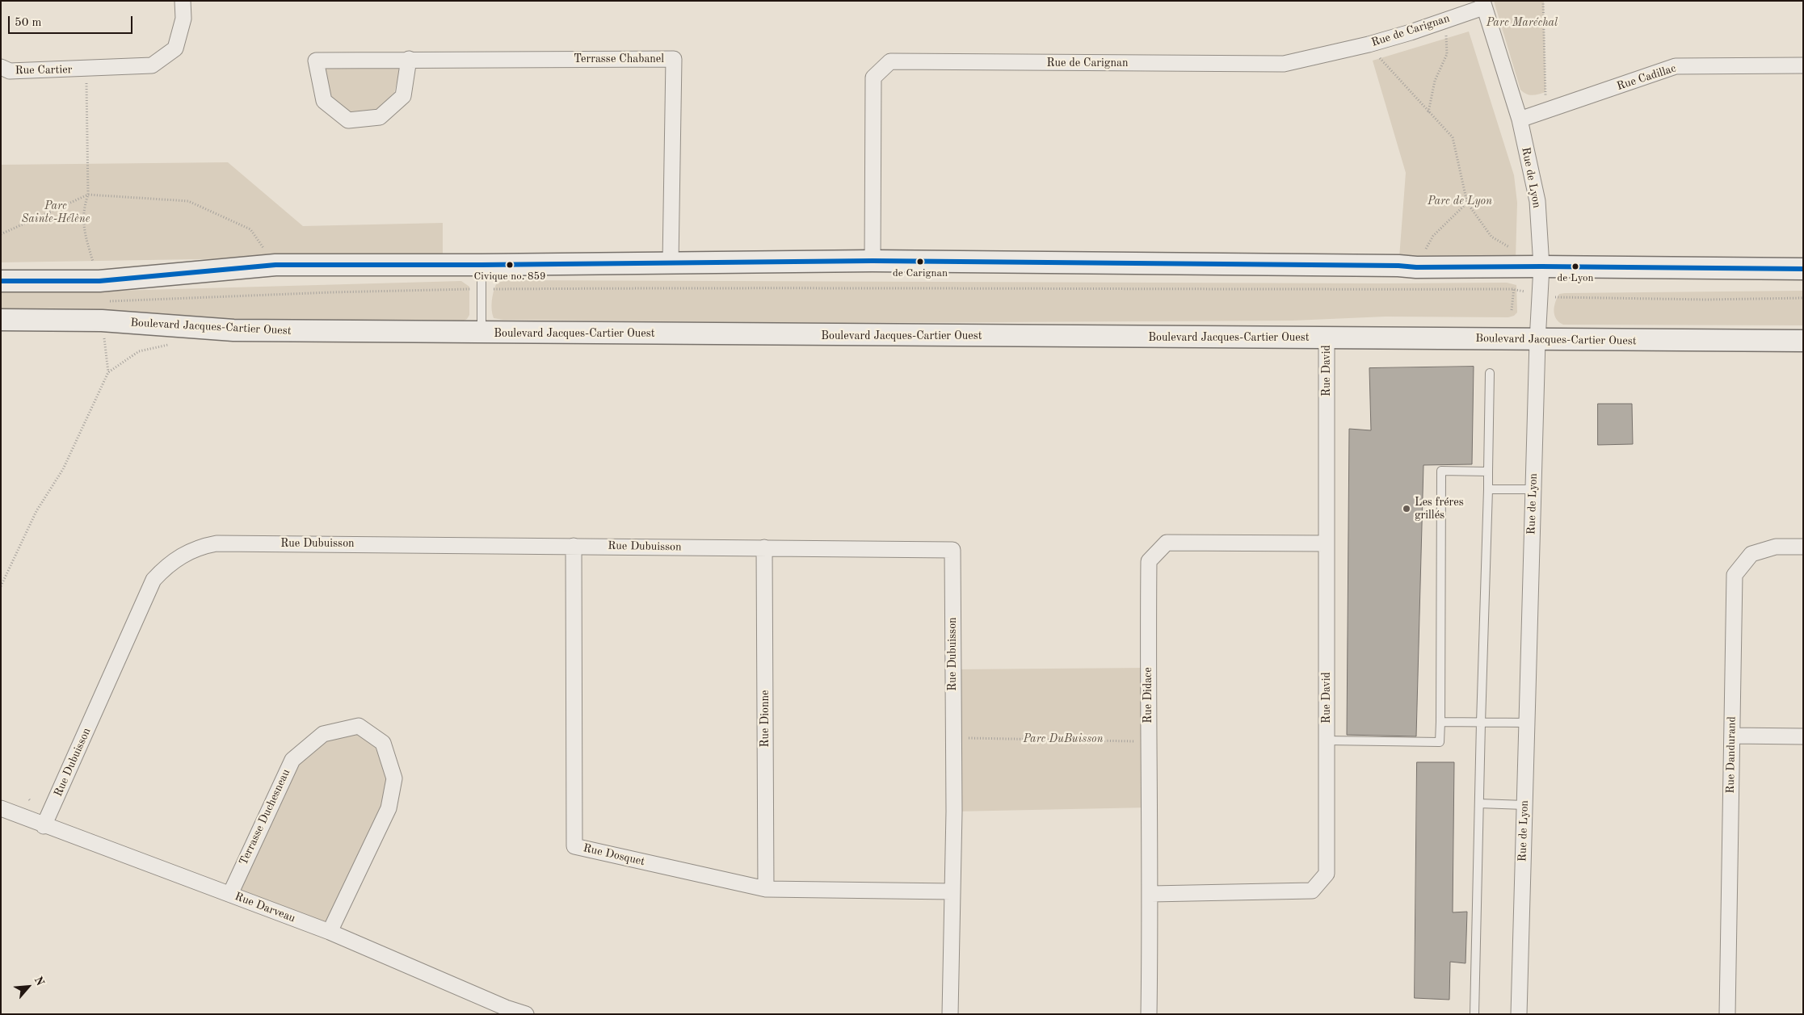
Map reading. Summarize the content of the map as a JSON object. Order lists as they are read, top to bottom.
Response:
{
  "streets": {
    "main road": ["Boulevard Jacques-Cartier Ouest"],
    "street": [
      "Rue de Carignan",
      "Terrasse Chabanel",
      "Rue Cartier",
      "Rue Cadillac",
      "Rue de Lyon",
      "Rue David",
      "Rue Dubuisson",
      "Rue Didace",
      "Rue Dionne",
      "Rue Dandurand",
      "Terrasse Duchesneau",
      "Rue Dosquet",
      "Rue Darveau"
    ]
  },
  "crossings": [
    ["Rue de Carignan", "Rue de Lyon"],
    ["Rue Cadillac", "Rue de Lyon"],
    ["Rue de Lyon", "Boulevard Jacques-Cartier Ouest"],
    ["Boulevard Jacques-Cartier Ouest", "Rue David"],
    ["Rue David", "Rue Didace"],
    ["Rue Dubuisson", "Rue Dionne"],
    ["Rue Dubuisson", "Rue Dosquet"],
    ["Rue Dubuisson", "Rue Darveau"],
    ["Rue Dionne", "Rue Dosquet"],
    ["Terrasse Duchesneau", "Rue Darveau"]
  ],
  "parks": [
    "Parc Maréchal",
    "Parc de Lyon",
    "Parc Sainte-Hélène",
    "Parc DuBuisson"
  ],
  "places": [
    "de Carignan",
    "Civique no. 859",
    "de Lyon",
    "Les fréres grillés"
  ],
  "scale_bar": "50 m",
  "north": "top right"
}
